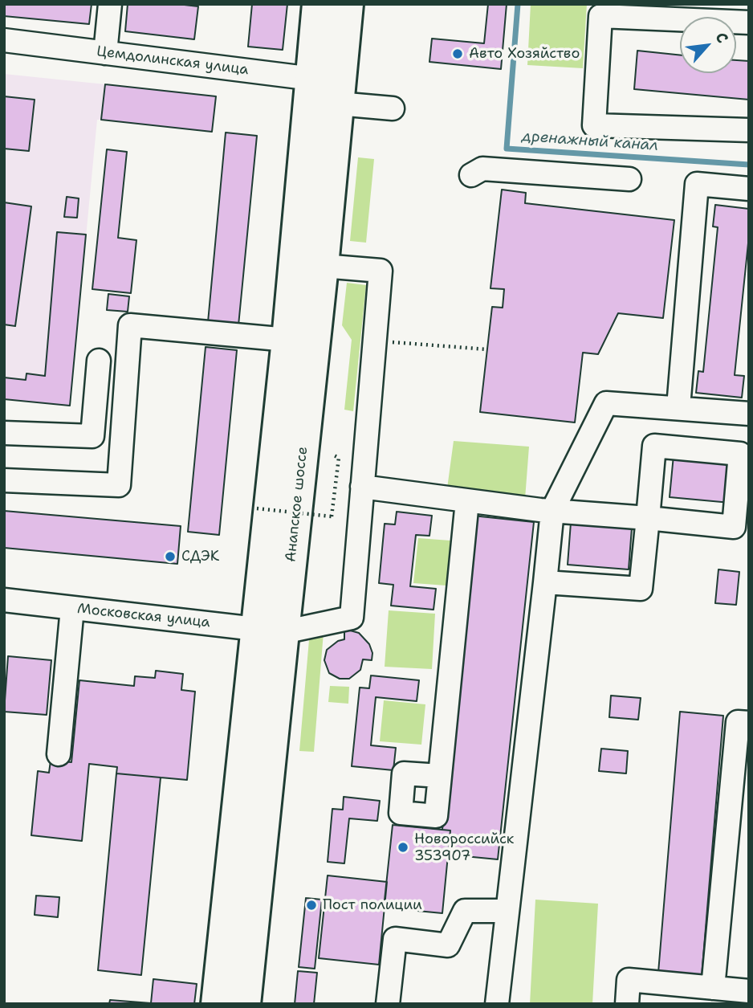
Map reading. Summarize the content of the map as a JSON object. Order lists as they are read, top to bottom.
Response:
{
  "streets": {
    "highway": ["Анапское шоссе"],
    "street": ["Цемдолинская улица", "Московская улица"]
  },
  "crossings": [
    ["Цемдолинская улица", "Анапское шоссе"],
    ["Анапское шоссе", "Московская улица"]
  ],
  "water": ["дренажный канал"],
  "places": [
    "Авто Хозяйство",
    "СДЭК",
    "Новороссийск 353907",
    "Пост полиции"
  ],
  "north": "top right"
}
